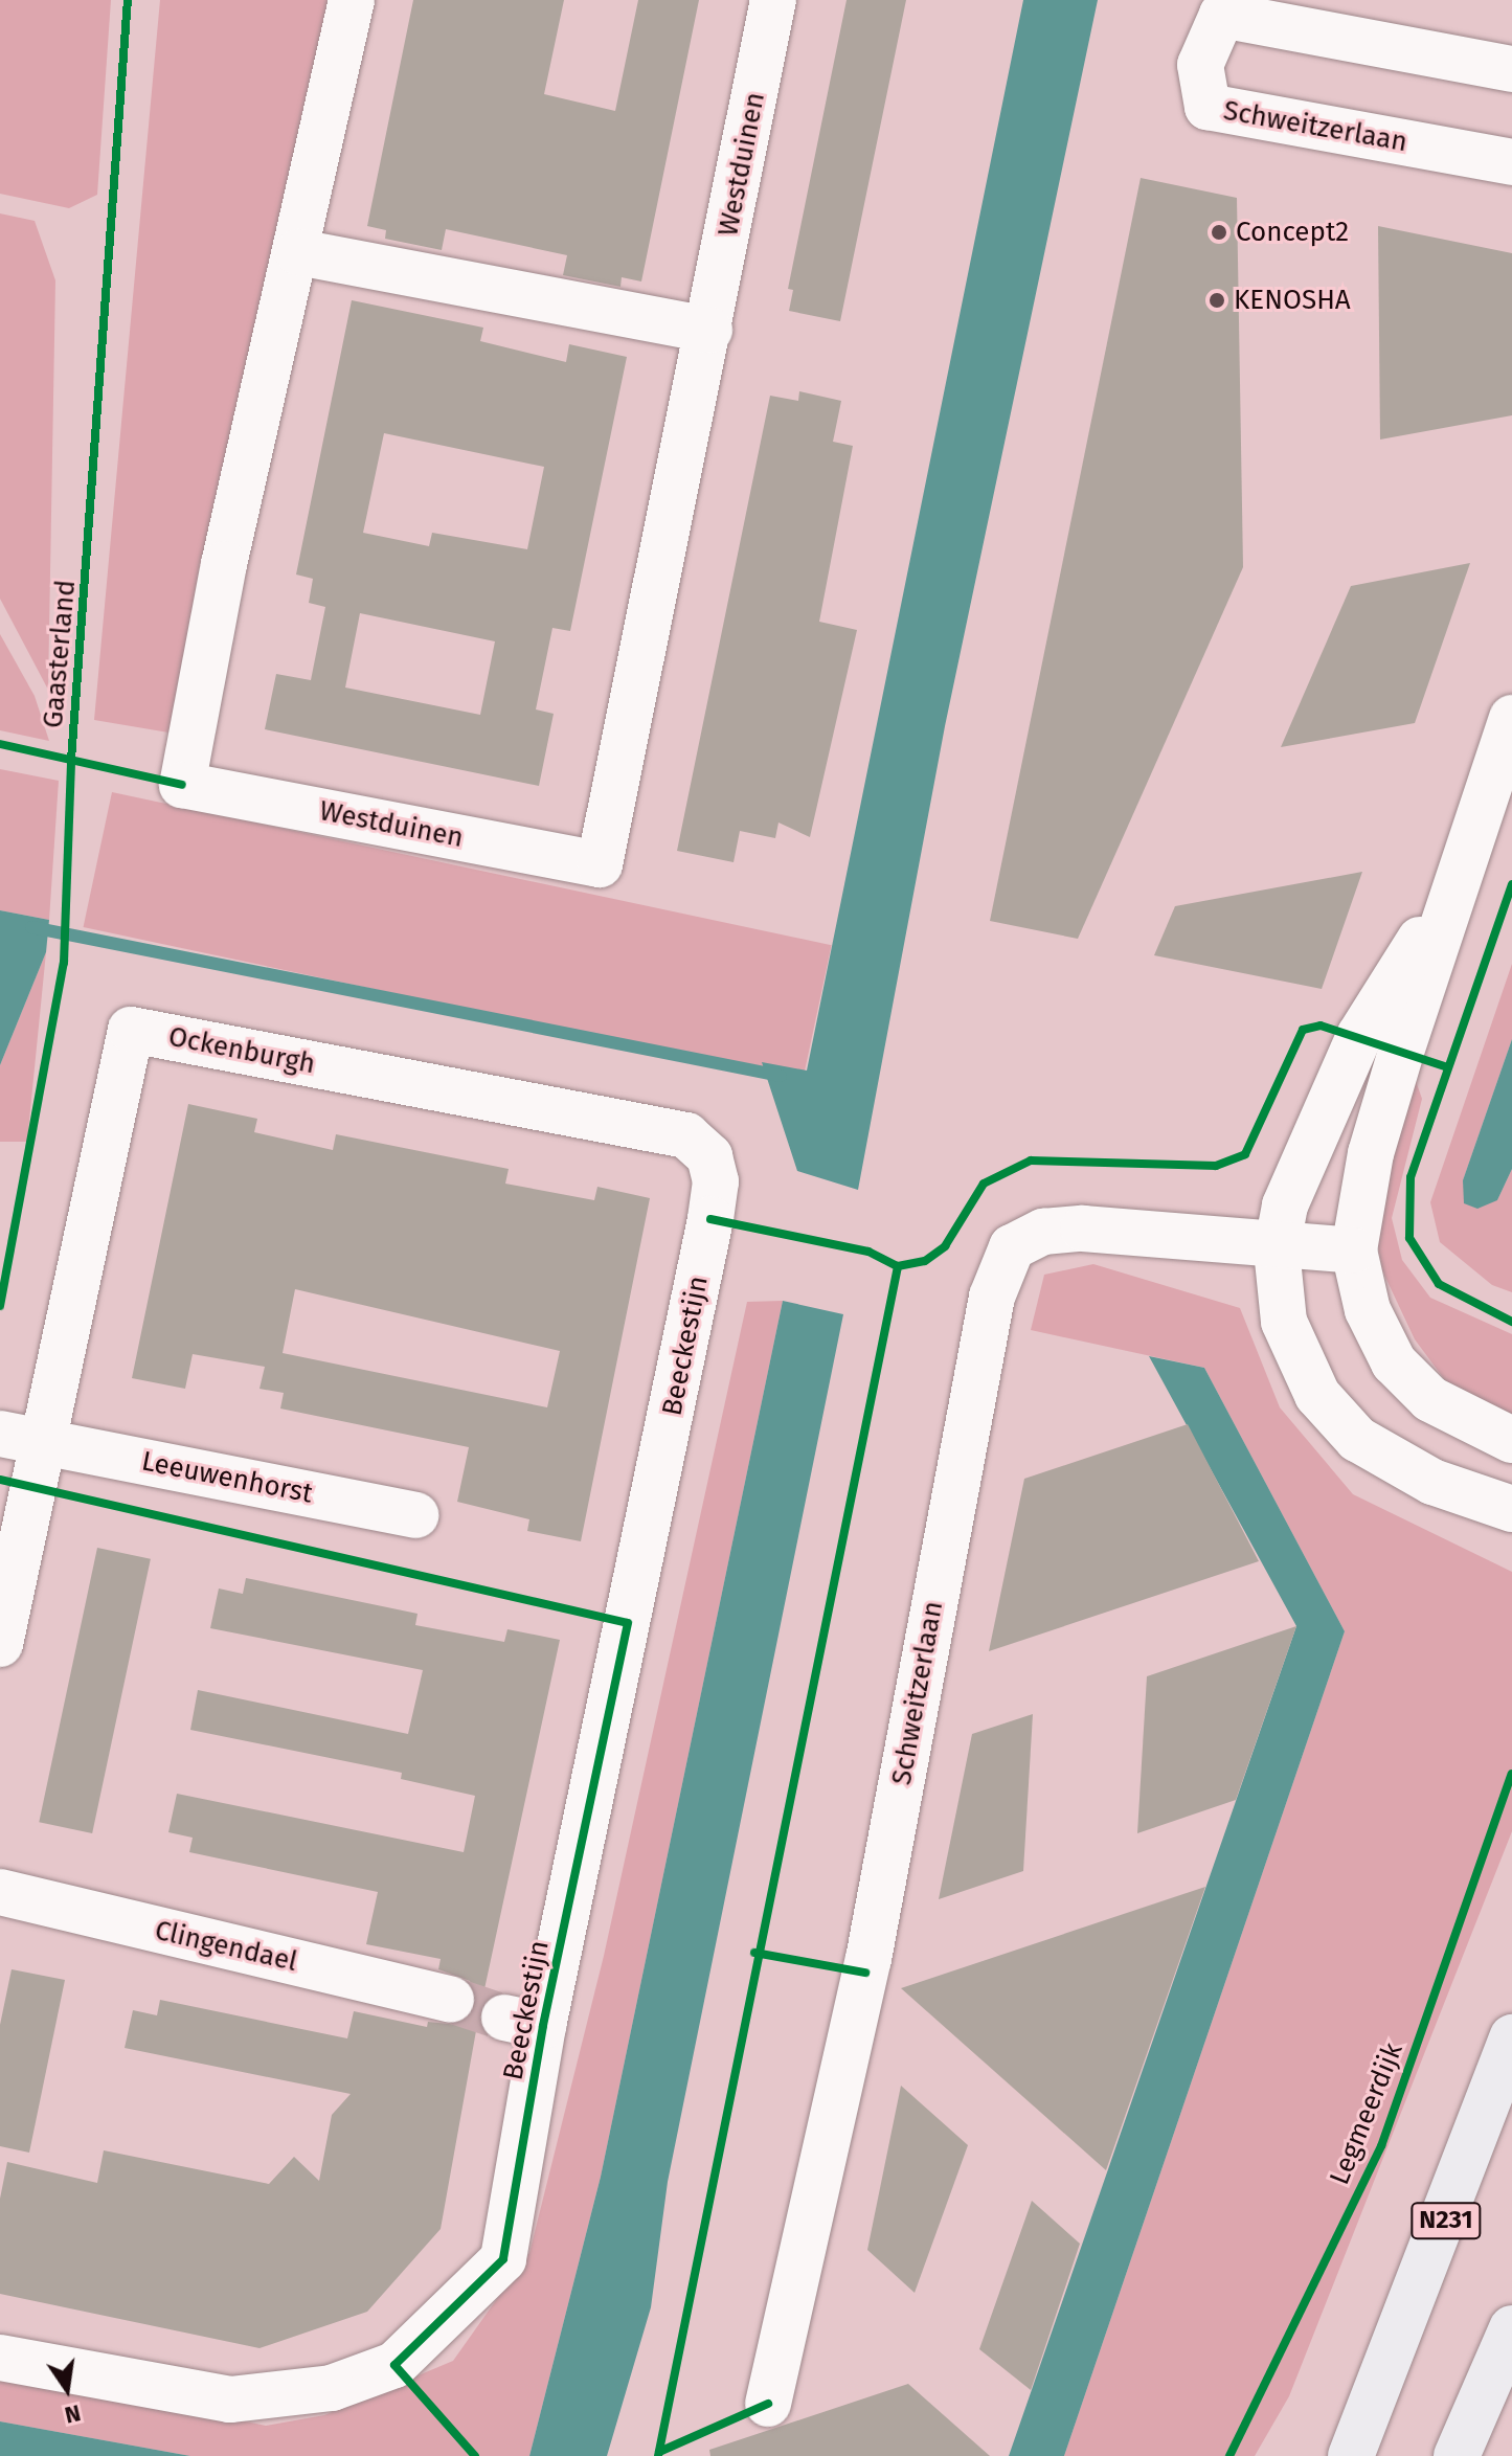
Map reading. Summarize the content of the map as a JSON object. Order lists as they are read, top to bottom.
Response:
{
  "streets": {
    "main road": ["N231"],
    "street": [
      "Schweitzerlaan",
      "Westduinen",
      "Ockenburgh",
      "Beeckestijn",
      "Leeuwenhorst",
      "Clingendael"
    ],
    "cycle path": ["Gaasterland", "Legmeerdijk"]
  },
  "crossings": [
    ["Ockenburgh", "Beeckestijn"],
    ["Ockenburgh", "Leeuwenhorst"]
  ],
  "places": ["Concept2", "KENOSHA"],
  "north": "bottom"
}
